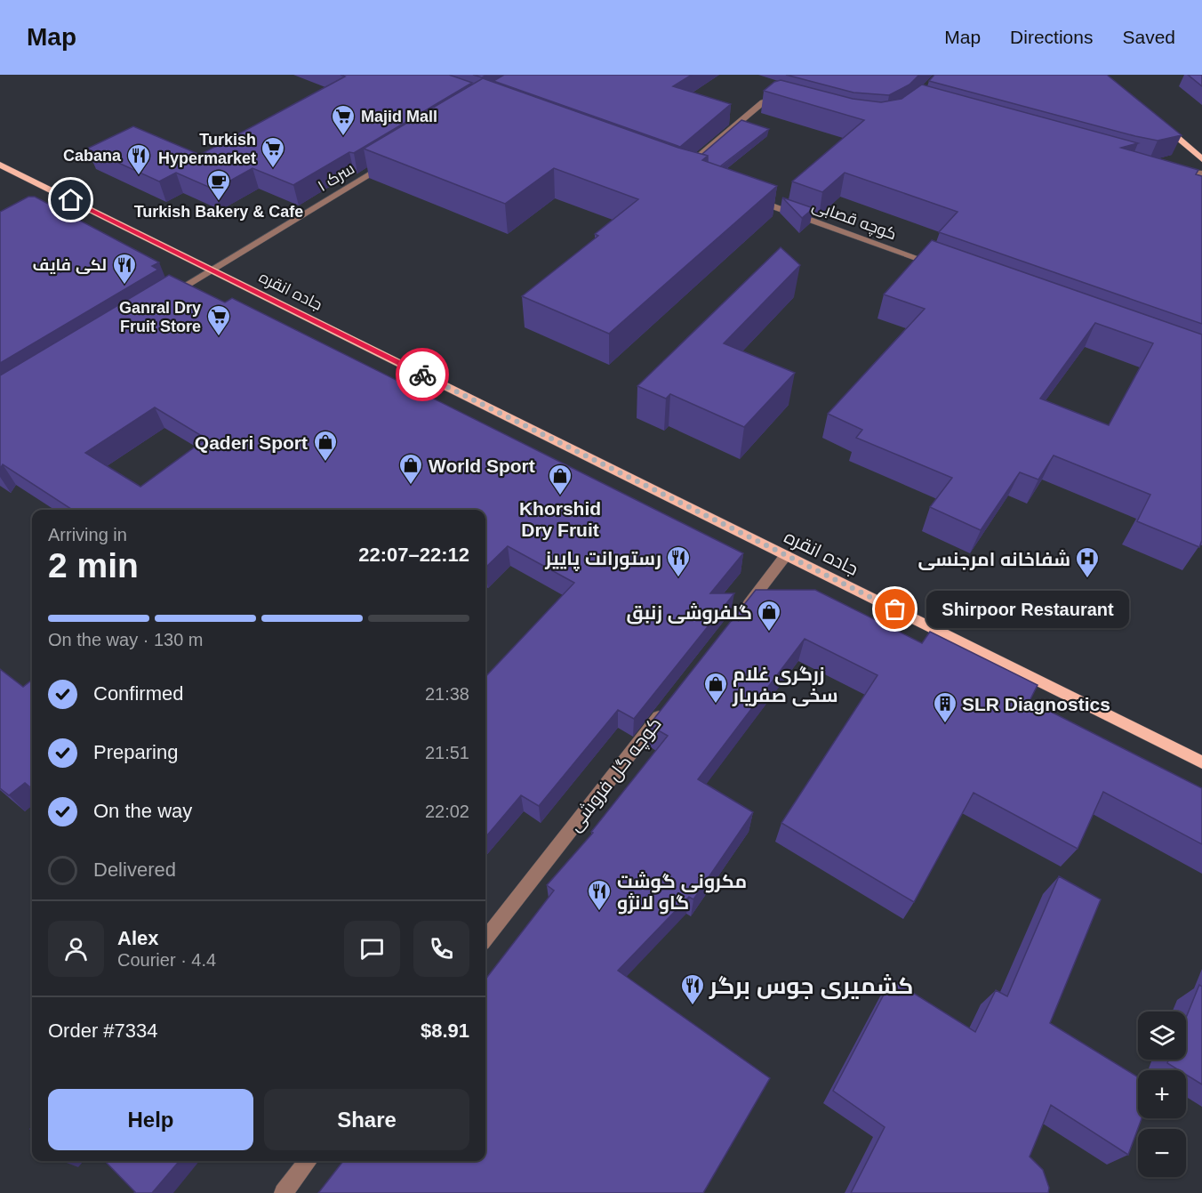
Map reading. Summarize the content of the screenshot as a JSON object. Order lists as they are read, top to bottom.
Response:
{
  "streets": {
    "main road": ["جاده انقره", "جادہ انقرہ"],
    "street": ["سرک ۱", "کوچه قصابی", "کوچه گل فروشی"]
  },
  "crossings": [
    ["سرک ۱", "جاده انقره"],
    ["جاده انقره", "جادہ انقرہ"]
  ],
  "places": {
    "supermarket": ["Majid Mall", "Turkish Hypermarket", "Ganral Dry Fruit Store"],
    "restaurant": [
      "Cabana",
      "لکی فایف",
      "رستورانت پاییز",
      "مكرونی گوشت گاو لانژو",
      "کشمیری جوس برگر"
    ],
    "cafe": ["Turkish Bakery & Cafe"],
    "shop": [
      "Qaderi Sport",
      "World Sport",
      "Khorshid Dry Fruit",
      "گلفروشی زنبق",
      "زرگری غلام سخی صفریار"
    ],
    "hospital": ["شفاخانه امرجنسی"],
    "other": ["Shirpoor Restaurant"],
    "building": ["SLR Diagnostics"]
  },
  "page": {
    "header": "Map",
    "nav": ["Map", "Directions", "Saved"],
    "heading": ["2 min", "Arriving in", "22:07–22:12"],
    "panel": [
      "Alex",
      "Courier · 4.4",
      "Order #7334",
      "$8.91"
    ],
    "bubble": "Shirpoor Restaurant",
    "bar": "On the way · 130 m",
    "list": [
      ["Confirmed", "21:38"],
      ["Preparing", "21:51"],
      ["On the way", "22:02"],
      "Delivered"
    ],
    "map_buttons": ["+", "−"],
    "buttons": ["Help", "Share"]
  }
}
